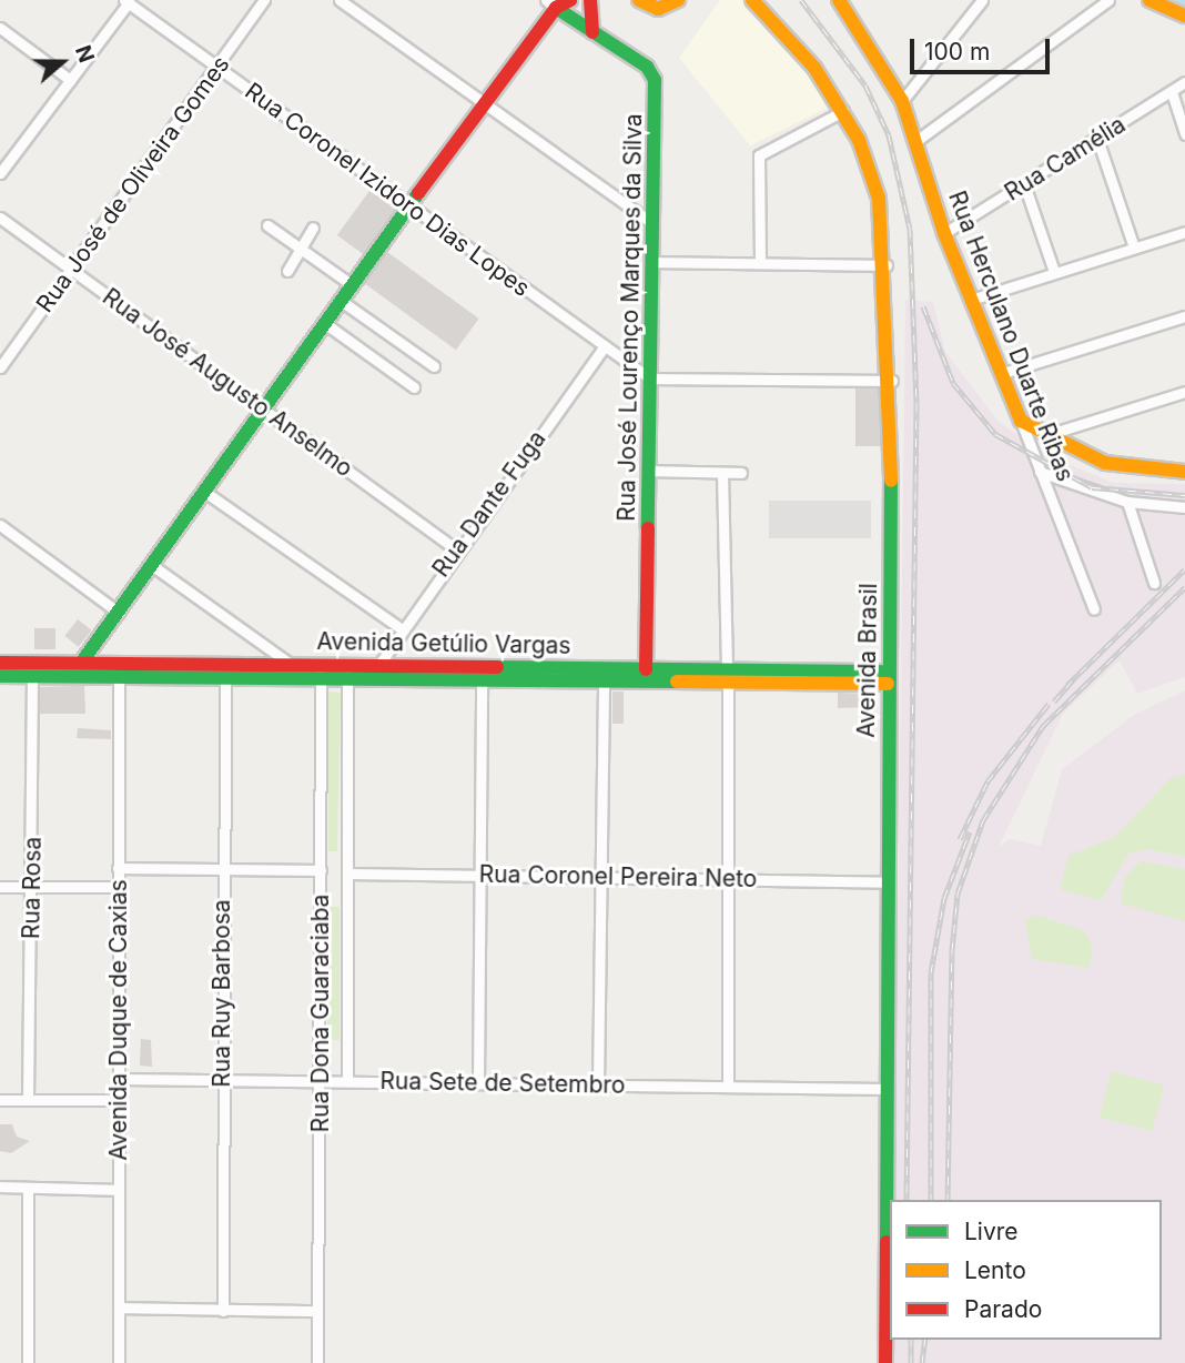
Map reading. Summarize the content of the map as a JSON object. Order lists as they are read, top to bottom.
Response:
{
  "streets": {
    "main road": [
      "Rua José Lourenço Marques da Silva",
      "Rua Herculano Duarte Ribas",
      "Avenida Getúlio Vargas",
      "Avenida Brasil"
    ],
    "street": [
      "Rua Camélia",
      "Rua José de Oliveira Gomes",
      "Rua Coronel Izidoro Dias Lopes",
      "Rua José Augusto Anselmo",
      "Rua Dante Fuga",
      "Rua Coronel Pereira Neto",
      "Rua Rosa",
      "Rua Ruy Barbosa",
      "Rua Dona Guaraciaba",
      "Avenida Duque de Caxias",
      "Rua Sete de Setembro"
    ]
  },
  "crossings": [
    ["Rua Camélia", "Rua Herculano Duarte Ribas"],
    ["Rua José de Oliveira Gomes", "Rua Coronel Izidoro Dias Lopes"],
    ["Rua José de Oliveira Gomes", "Rua José Augusto Anselmo"],
    ["Rua Coronel Izidoro Dias Lopes", "Rua José Lourenço Marques da Silva"],
    ["Rua Coronel Izidoro Dias Lopes", "Rua Dante Fuga"],
    ["Rua José Lourenço Marques da Silva", "Avenida Getúlio Vargas"],
    ["Rua José Augusto Anselmo", "Rua Dante Fuga"],
    ["Rua Dante Fuga", "Avenida Getúlio Vargas"],
    ["Avenida Getúlio Vargas", "Avenida Brasil"],
    ["Avenida Getúlio Vargas", "Rua Rosa"],
    ["Avenida Getúlio Vargas", "Rua Ruy Barbosa"],
    ["Avenida Getúlio Vargas", "Rua Dona Guaraciaba"],
    ["Avenida Getúlio Vargas", "Avenida Duque de Caxias"],
    ["Avenida Brasil", "Rua Coronel Pereira Neto"],
    ["Avenida Brasil", "Rua Sete de Setembro"],
    ["Rua Ruy Barbosa", "Rua Sete de Setembro"],
    ["Rua Dona Guaraciaba", "Rua Sete de Setembro"],
    ["Avenida Duque de Caxias", "Rua Sete de Setembro"]
  ],
  "legend": ["Livre", "Lento", "Parado"],
  "scale_bar": "100 m",
  "north": "right"
}
